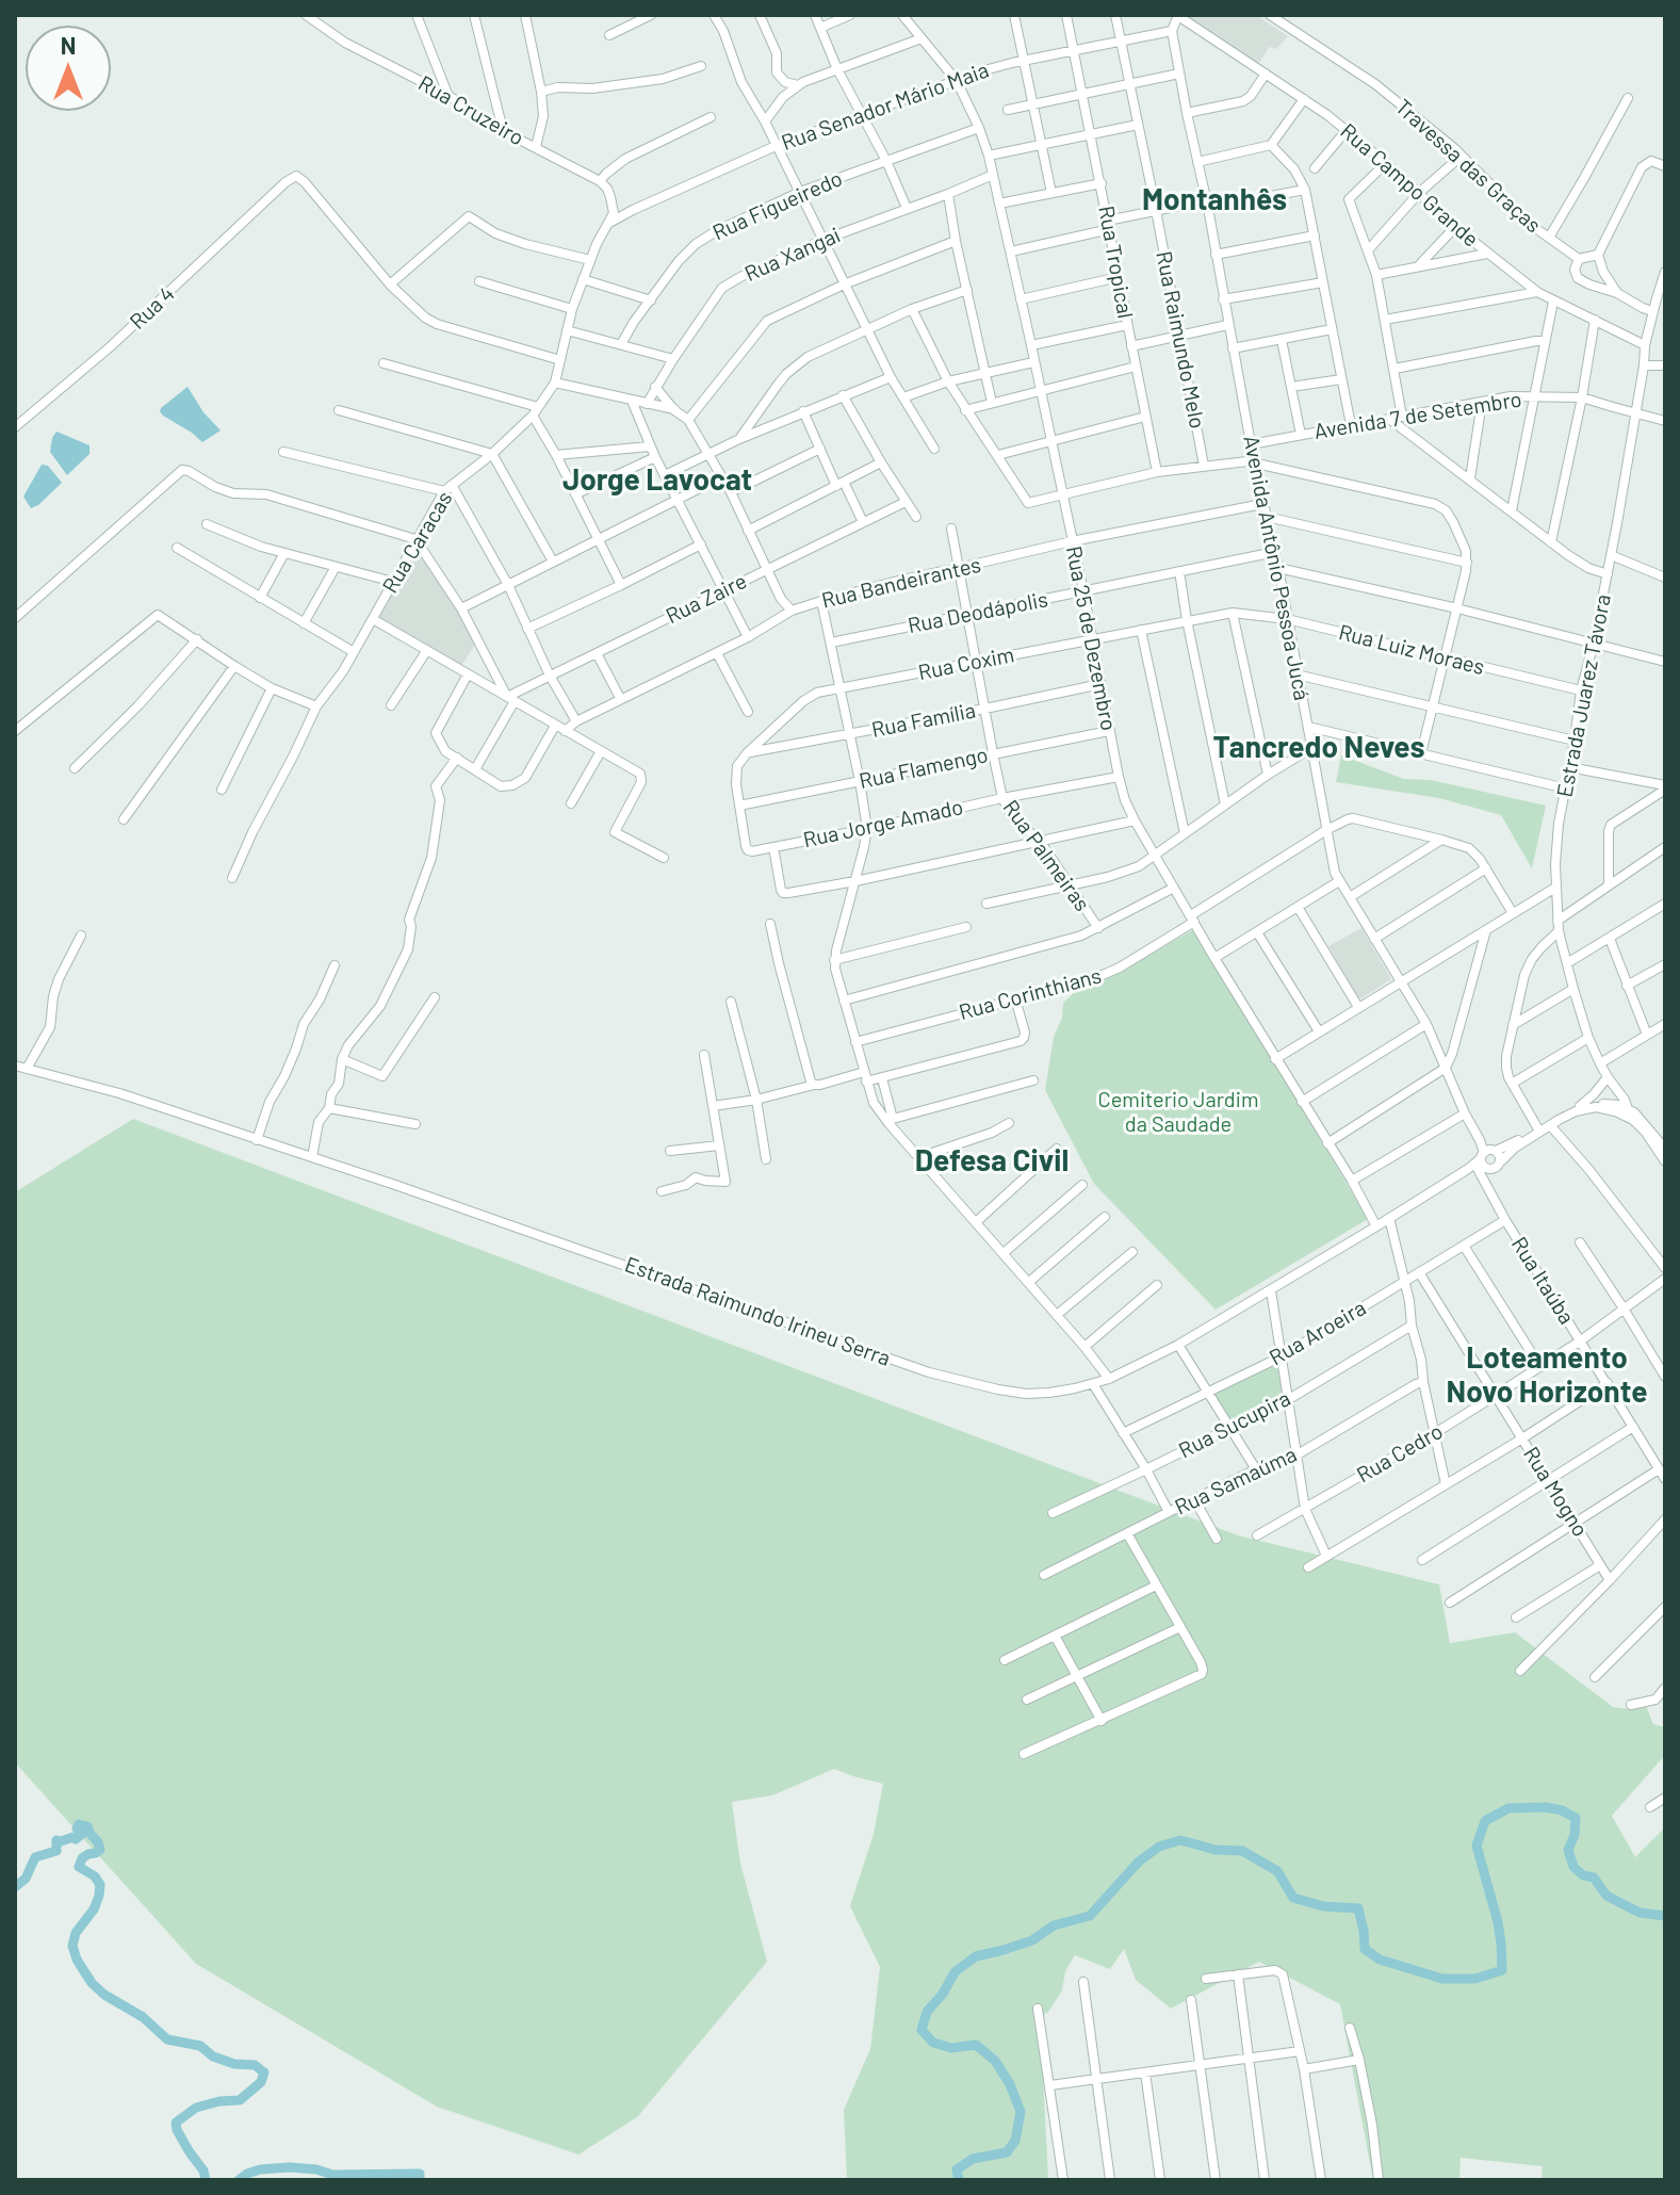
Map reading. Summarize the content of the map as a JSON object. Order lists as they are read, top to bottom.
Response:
{
  "streets": {
    "street": [
      "Rua Senador Mário Maia",
      "Rua Cruzeiro",
      "Travessa das Graças",
      "Rua Campo Grande",
      "Rua Figueiredo",
      "Rua Xangai",
      "Rua Tropical",
      "Rua 4",
      "Rua Raimundo Melo",
      "Avenida 7 de Setembro",
      "Rua Caracas",
      "Avenida Antônio Pessoa Jucá",
      "Rua Bandeirantes",
      "Rua Zaire",
      "Rua Deodápolis",
      "Rua 25 de Dezembro",
      "Rua Luiz Moraes",
      "Rua Coxim",
      "Estrada Juarez Távora",
      "Rua Família",
      "Rua Flamengo",
      "Rua Jorge Amado",
      "Rua Palmeiras",
      "Rua Corinthians",
      "Rua Itaúba",
      "Estrada Raimundo Irineu Serra",
      "Rua Aroeira",
      "Rua Sucupira",
      "Rua Cedro",
      "Rua Samaúma",
      "Rua Mogno"
    ]
  },
  "crossings": [
    ["Rua Senador Mário Maia", "Rua Tropical"],
    ["Rua Senador Mário Maia", "Rua Raimundo Melo"],
    ["Rua Senador Mário Maia", "Rua Caracas"],
    ["Rua Senador Mário Maia", "Avenida Antônio Pessoa Jucá"],
    ["Rua Senador Mário Maia", "Rua 25 de Dezembro"],
    ["Travessa das Graças", "Estrada Juarez Távora"],
    ["Rua Campo Grande", "Estrada Juarez Távora"],
    ["Rua Figueiredo", "Rua 25 de Dezembro"],
    ["Rua Xangai", "Rua 25 de Dezembro"],
    ["Avenida 7 de Setembro", "Avenida Antônio Pessoa Jucá"],
    ["Avenida 7 de Setembro", "Estrada Juarez Távora"],
    ["Avenida Antônio Pessoa Jucá", "Rua Bandeirantes"],
    ["Avenida Antônio Pessoa Jucá", "Rua Deodápolis"],
    ["Avenida Antônio Pessoa Jucá", "Rua Luiz Moraes"],
    ["Avenida Antônio Pessoa Jucá", "Rua Corinthians"],
    ["Avenida Antônio Pessoa Jucá", "Rua Itaúba"],
    ["Avenida Antônio Pessoa Jucá", "Estrada Raimundo Irineu Serra"],
    ["Rua Bandeirantes", "Rua 25 de Dezembro"],
    ["Rua Bandeirantes", "Rua Palmeiras"],
    ["Rua Deodápolis", "Rua 25 de Dezembro"],
    ["Rua Deodápolis", "Rua Palmeiras"],
    ["Rua 25 de Dezembro", "Rua Luiz Moraes"],
    ["Rua 25 de Dezembro", "Rua Coxim"],
    ["Rua 25 de Dezembro", "Rua Família"],
    ["Rua 25 de Dezembro", "Rua Flamengo"],
    ["Rua 25 de Dezembro", "Rua Jorge Amado"],
    ["Rua 25 de Dezembro", "Rua Corinthians"],
    ["Rua 25 de Dezembro", "Estrada Raimundo Irineu Serra"],
    ["Rua Luiz Moraes", "Rua Coxim"],
    ["Rua Luiz Moraes", "Estrada Juarez Távora"],
    ["Rua Coxim", "Rua Família"],
    ["Rua Coxim", "Rua Palmeiras"],
    ["Estrada Juarez Távora", "Estrada Raimundo Irineu Serra"],
    ["Rua Família", "Rua Palmeiras"],
    ["Rua Flamengo", "Rua Jorge Amado"],
    ["Rua Flamengo", "Rua Palmeiras"],
    ["Rua Jorge Amado", "Rua Palmeiras"],
    ["Rua Itaúba", "Estrada Raimundo Irineu Serra"],
    ["Rua Itaúba", "Rua Aroeira"],
    ["Rua Itaúba", "Rua Cedro"],
    ["Rua Aroeira", "Rua Mogno"],
    ["Rua Cedro", "Rua Mogno"]
  ],
  "districts": [
    "Montanhês",
    "Jorge Lavocat",
    "Tancredo Neves",
    "Defesa Civil",
    "Loteamento Novo Horizonte"
  ],
  "parks": ["Cemiterio Jardim da Saudade"],
  "north": "top"
}
